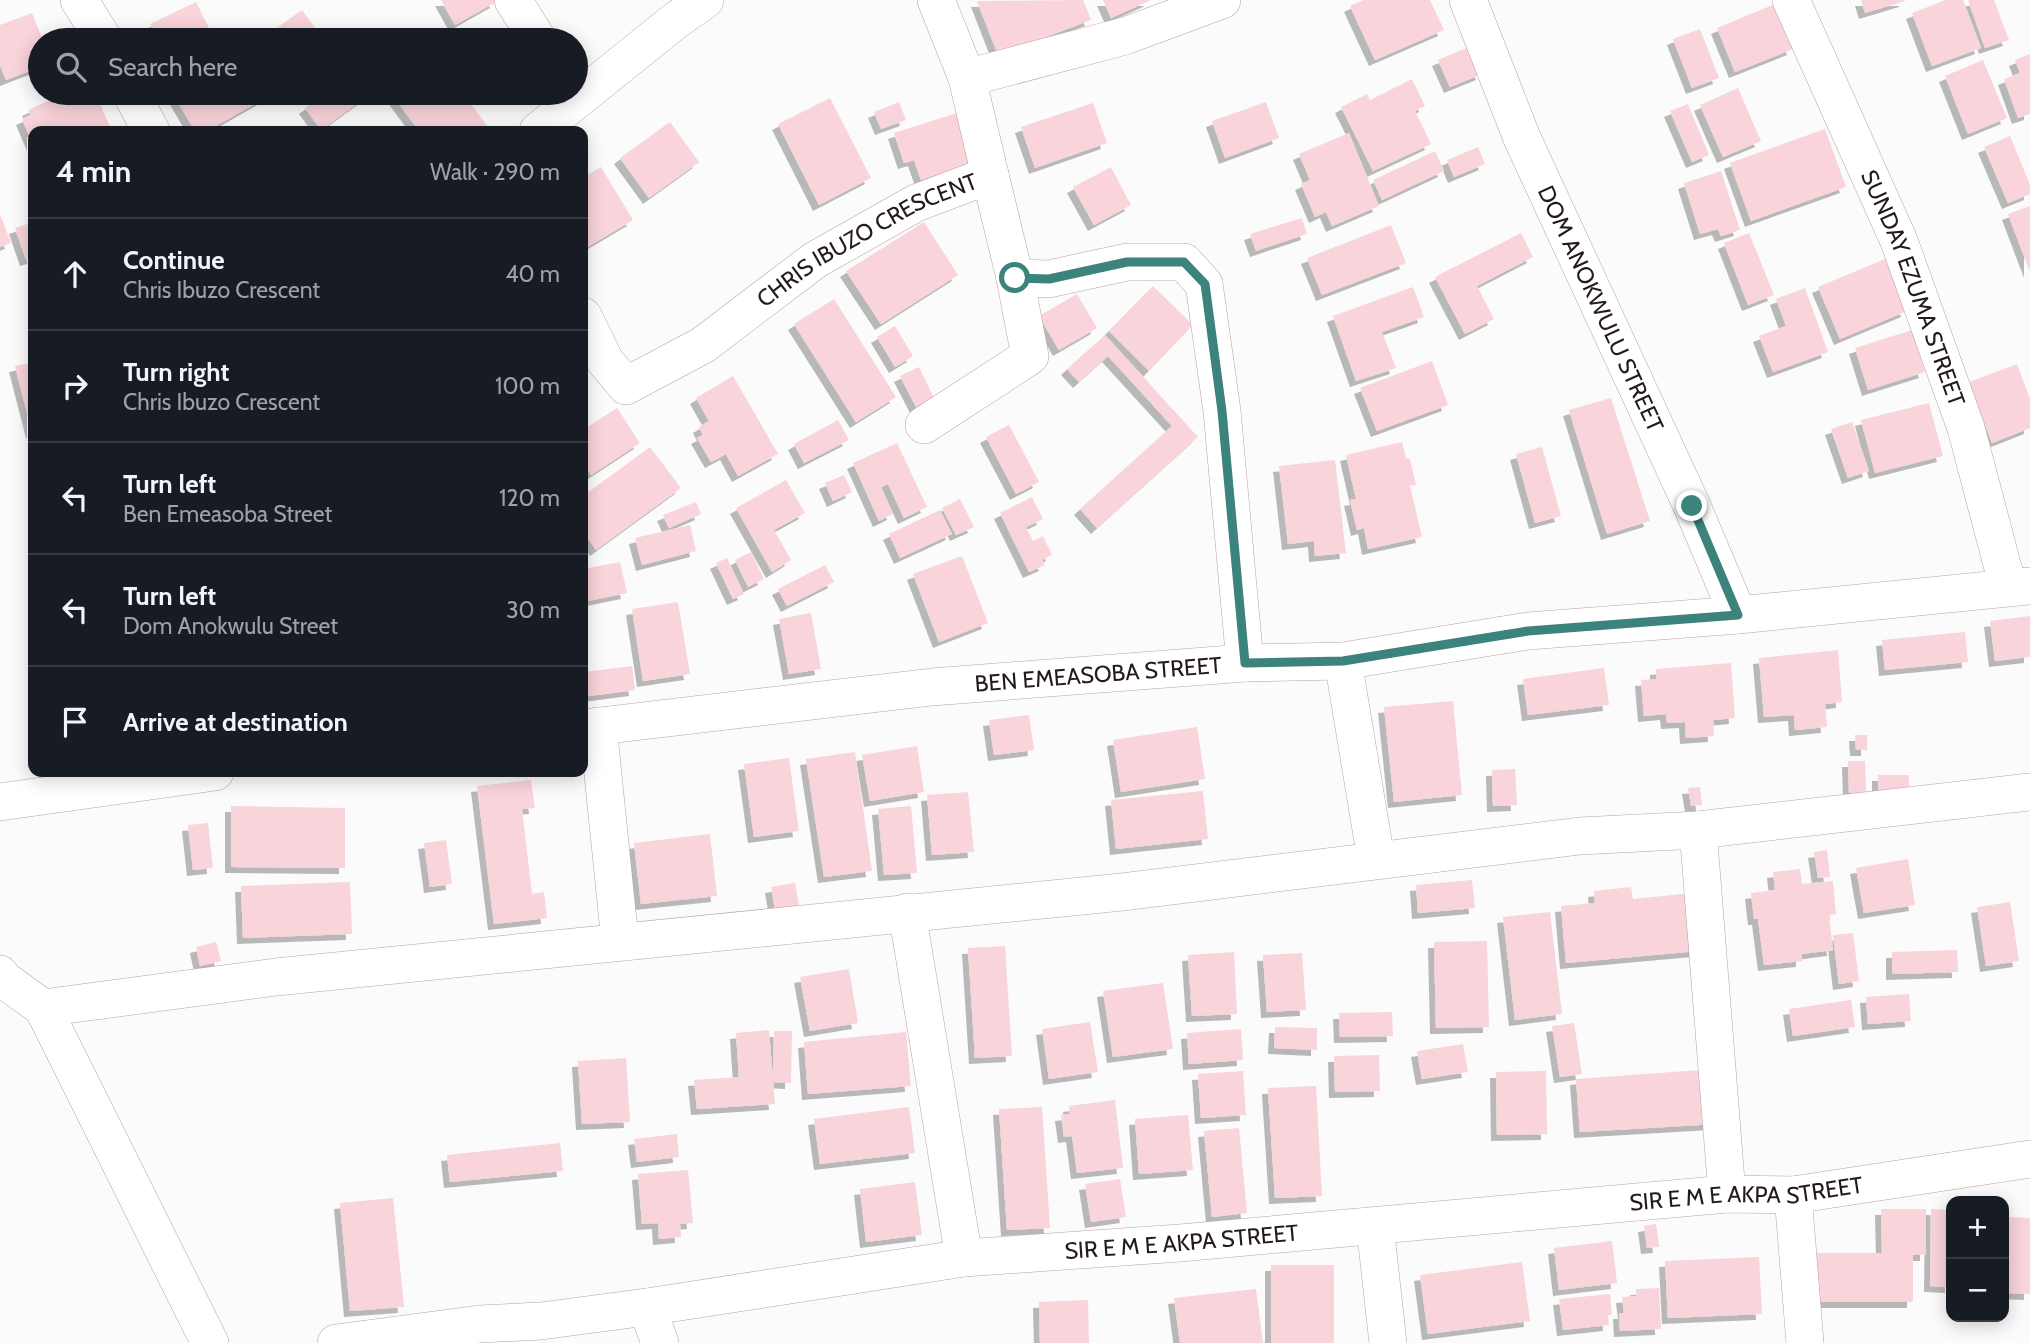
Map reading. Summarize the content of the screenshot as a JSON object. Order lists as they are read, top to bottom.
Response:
{
  "streets": {
    "street": [
      "CHRIS IBUZO CRESCENT",
      "SUNDAY EZUMA STREET",
      "DOM ANOKWULU STREET",
      "BEN EMEASOBA STREET",
      "SIR E M E AKPA STREET"
    ]
  },
  "crossings": [
    ["SUNDAY EZUMA STREET", "BEN EMEASOBA STREET"],
    ["DOM ANOKWULU STREET", "BEN EMEASOBA STREET"]
  ],
  "page": {
    "search": "Search here",
    "heading": ["4 min", "Walk · 290 m"],
    "list": [
      ["Continue", "Chris Ibuzo Crescent", "40 m"],
      ["Turn right", "Chris Ibuzo Crescent", "100 m"],
      ["Turn left", "Ben Emeasoba Street", "120 m"],
      ["Turn left", "Dom Anokwulu Street", "30 m"],
      "Arrive at destination"
    ],
    "map_buttons": ["+", "−"]
  }
}
